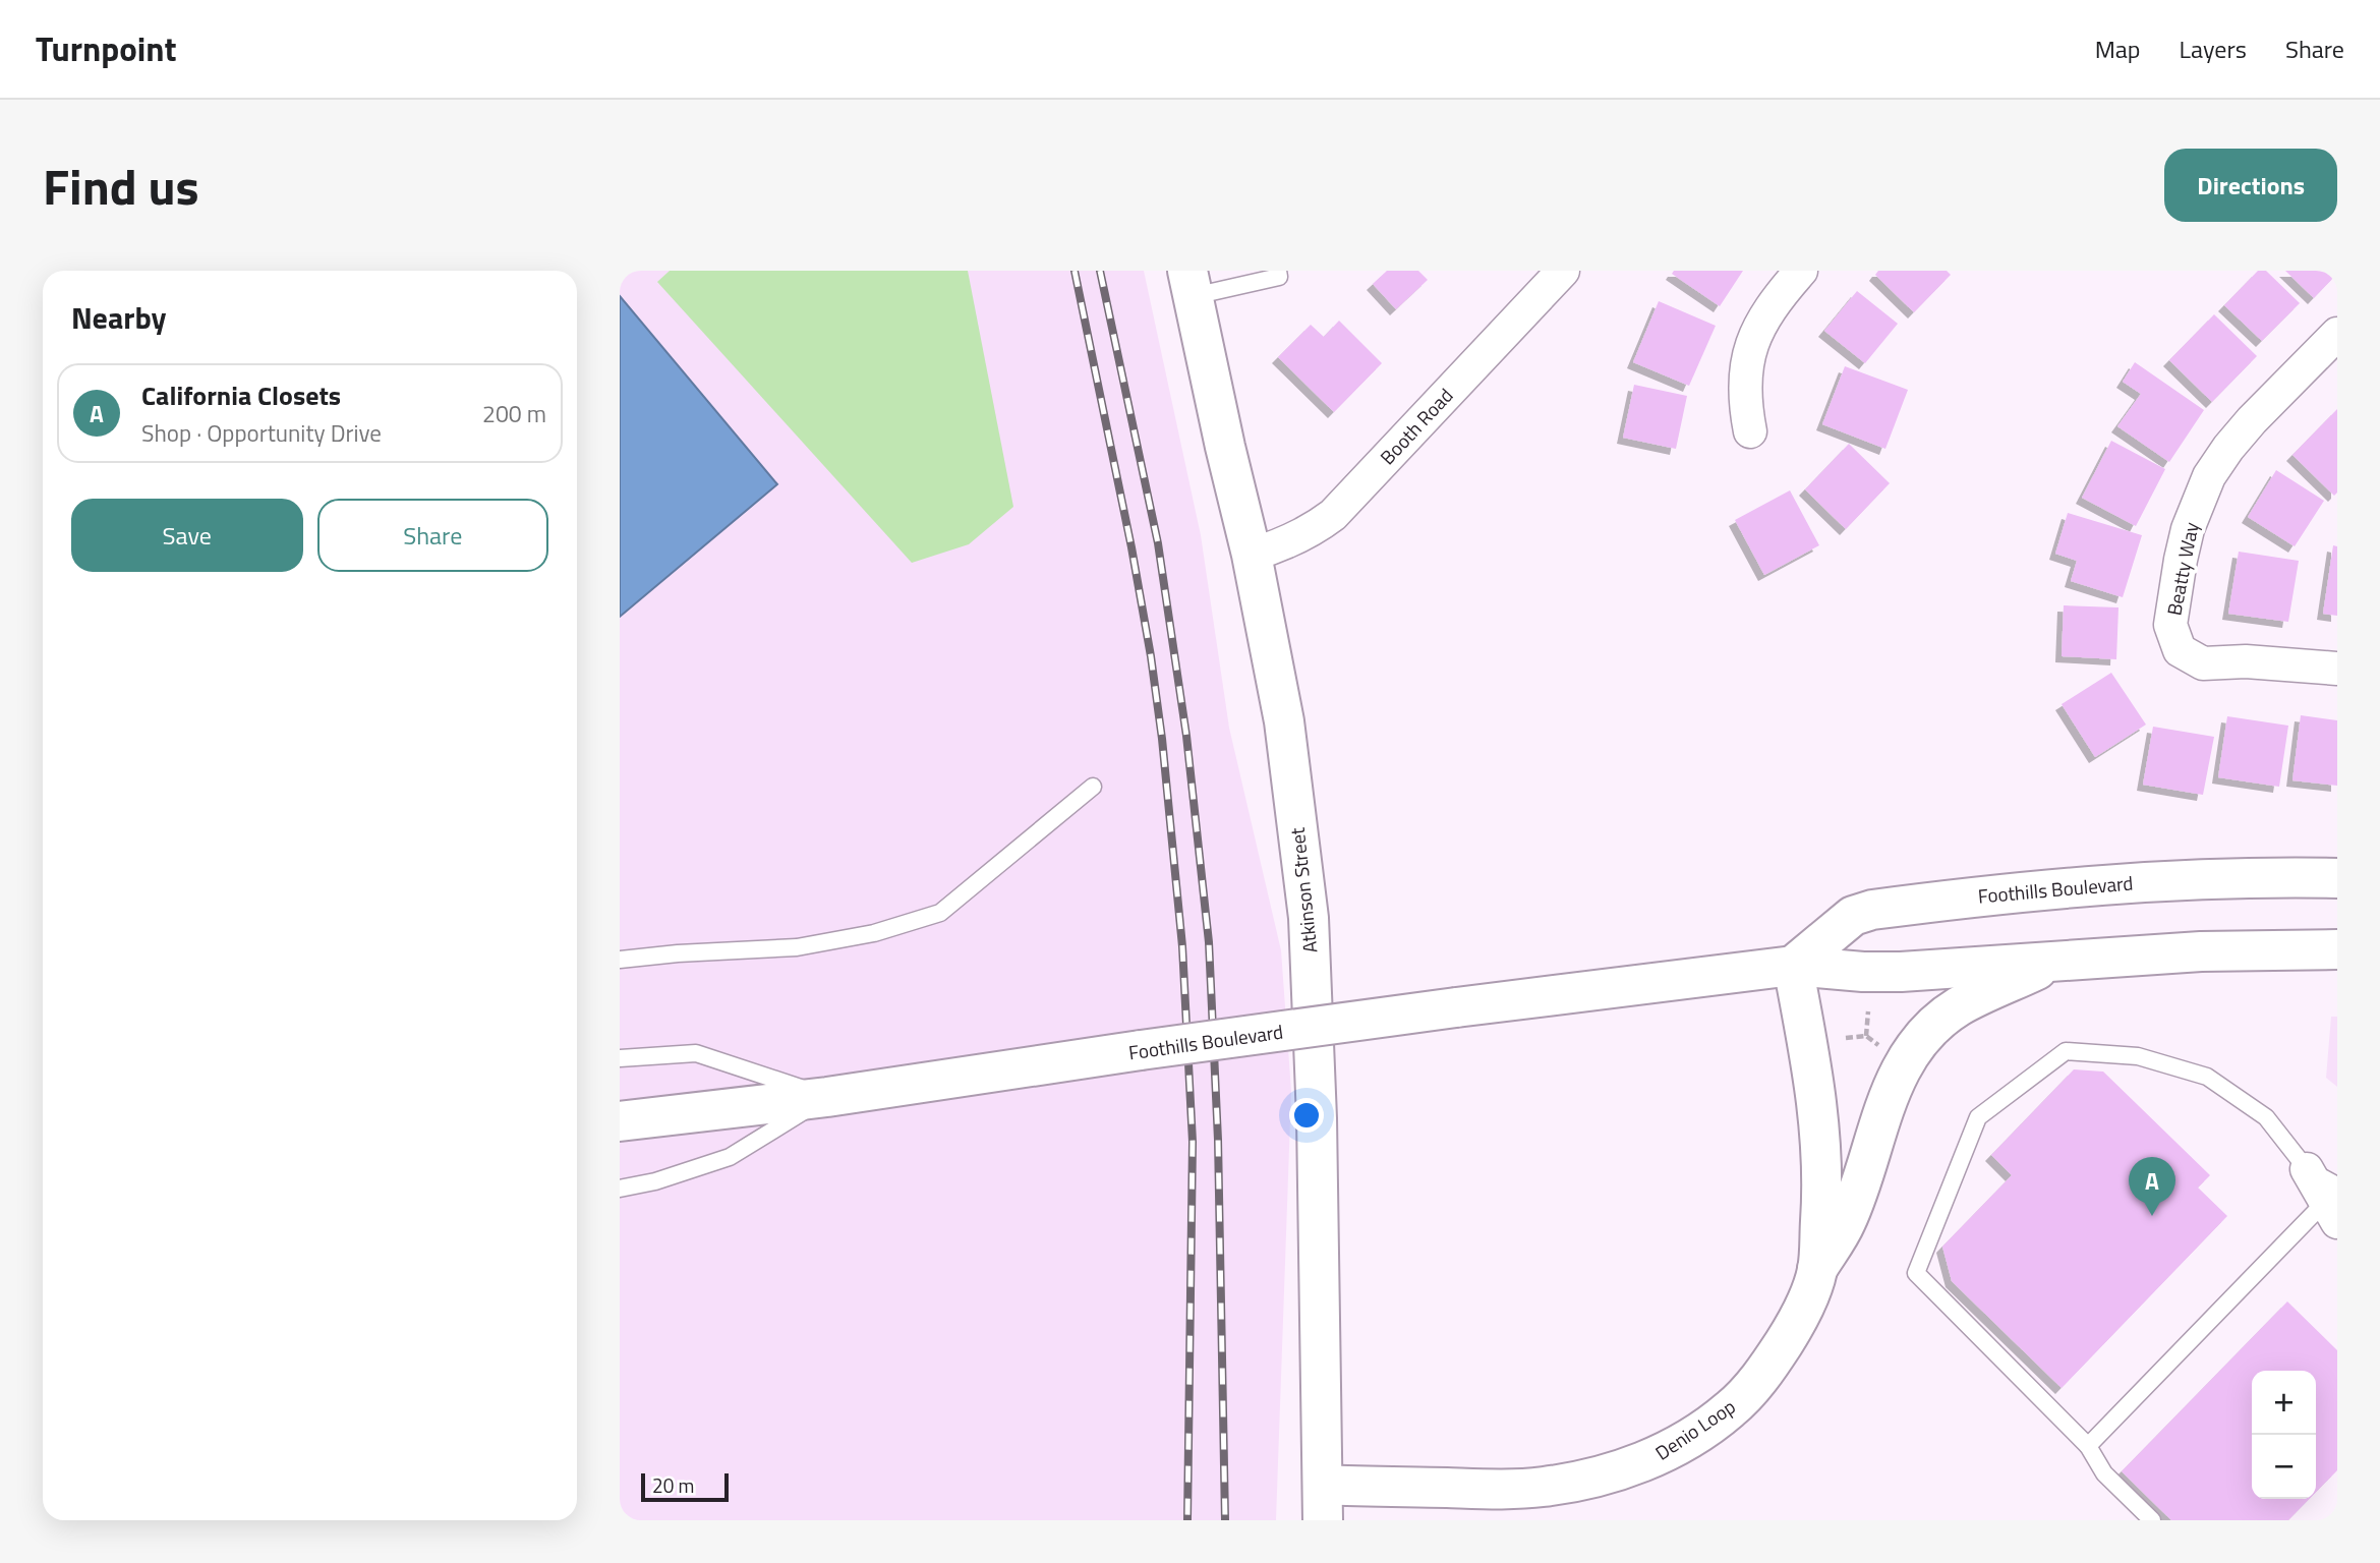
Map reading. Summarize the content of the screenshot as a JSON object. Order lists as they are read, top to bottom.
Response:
{
  "streets": {
    "main road": ["Foothills Boulevard", "Atkinson Street", "Denio Loop"],
    "street": ["Booth Road", "Beatty Way"]
  },
  "crossings": [
    ["Booth Road", "Atkinson Street"],
    ["Foothills Boulevard", "Denio Loop"],
    ["Atkinson Street", "Denio Loop"]
  ],
  "scale_bar": "20 m",
  "page": {
    "header": "Turnpoint",
    "nav": ["Map", "Layers", "Share"],
    "title": "Find us",
    "buttons": [
      "Directions",
      ["Save", "Share"]
    ],
    "heading": "Nearby",
    "list": [
      {
        "mark": "A",
        "name": "California Closets",
        "note": "Shop · Opportunity Drive",
        "value": "200 m"
      }
    ],
    "pins": "A",
    "map_buttons": ["+", "−"],
    "scale": "20 m"
  }
}
